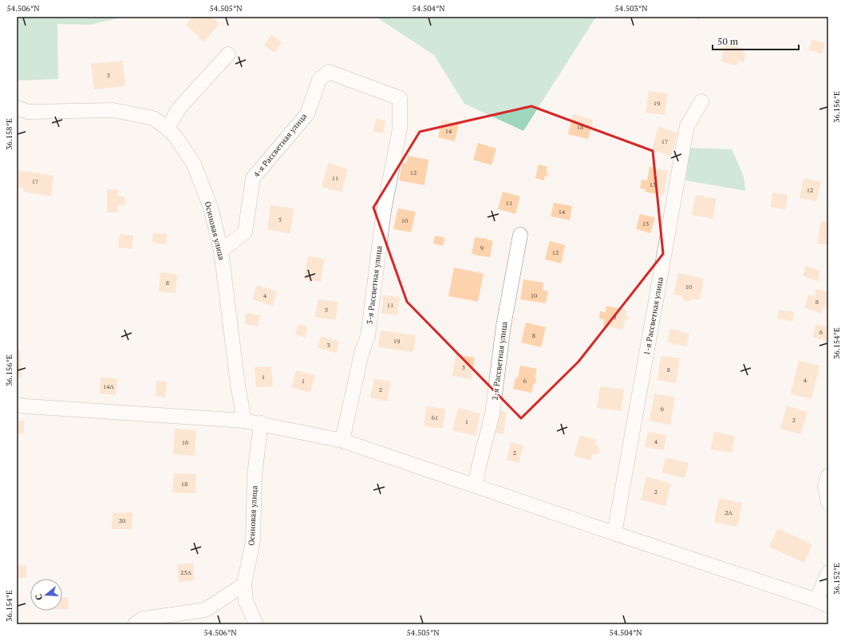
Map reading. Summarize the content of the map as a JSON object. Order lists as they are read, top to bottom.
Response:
{
  "streets": {
    "street": [
      "4-я Рассветная улица",
      "Осиновая улица",
      "3-я Рассветная улица",
      "1-я Рассветная улица",
      "2-я Рассветная улица"
    ]
  },
  "crossings": [
    ["4-я Рассветная улица", "Осиновая улица"],
    ["4-я Рассветная улица", "3-я Рассветная улица"]
  ],
  "house_numbers": [
    "5",
    "19",
    "18",
    "14",
    "17",
    "12",
    "11",
    "17",
    "15",
    "12",
    "11",
    "14",
    "5",
    "10",
    "13",
    "9",
    "12",
    "8",
    "10",
    "4",
    "10",
    "8",
    "11",
    "5",
    "9",
    "6",
    "8",
    "19",
    "3",
    "5",
    "8",
    "1",
    "4",
    "1",
    "6",
    "14А",
    "2",
    "6",
    "61",
    "2",
    "1",
    "4",
    "16",
    "2",
    "18",
    "2",
    "2А",
    "20",
    "25А"
  ],
  "scale_bar": "50 m",
  "north": "left",
  "coordinates": [
    "54.506°N",
    "54.505°N",
    "54.504°N",
    "54.503°N",
    "36.156°E",
    "36.158°E",
    "36.154°E",
    "36.152°E"
  ]
}
